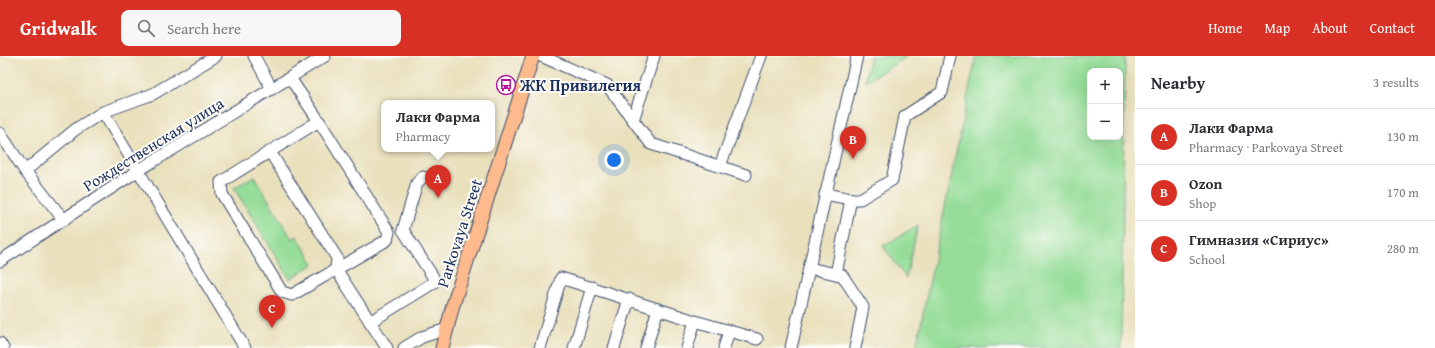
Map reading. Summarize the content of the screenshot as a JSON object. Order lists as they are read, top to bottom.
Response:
{
  "streets": {
    "main road": ["Parkovaya Street"],
    "street": ["Рождественская улица"]
  },
  "places": {
    "bus stop": ["ЖК Привилегия"]
  },
  "page": {
    "header": "Gridwalk",
    "search": "Search here",
    "nav": [
      "Home",
      "Map",
      "About",
      "Contact"
    ],
    "heading": ["Nearby", "3 results"],
    "map_buttons": ["+", "−"],
    "popup": ["Лаки Фарма", "Pharmacy"],
    "list": [
      {
        "mark": "A",
        "name": "Лаки Фарма",
        "note": "Pharmacy · Parkovaya Street",
        "value": "130 m"
      },
      {
        "mark": "B",
        "name": "Ozon",
        "note": "Shop",
        "value": "170 m"
      },
      {
        "mark": "C",
        "name": "Гимназия «Сириус»",
        "note": "School",
        "value": "280 m"
      }
    ],
    "pins": ["B", "A", "C"]
  }
}
